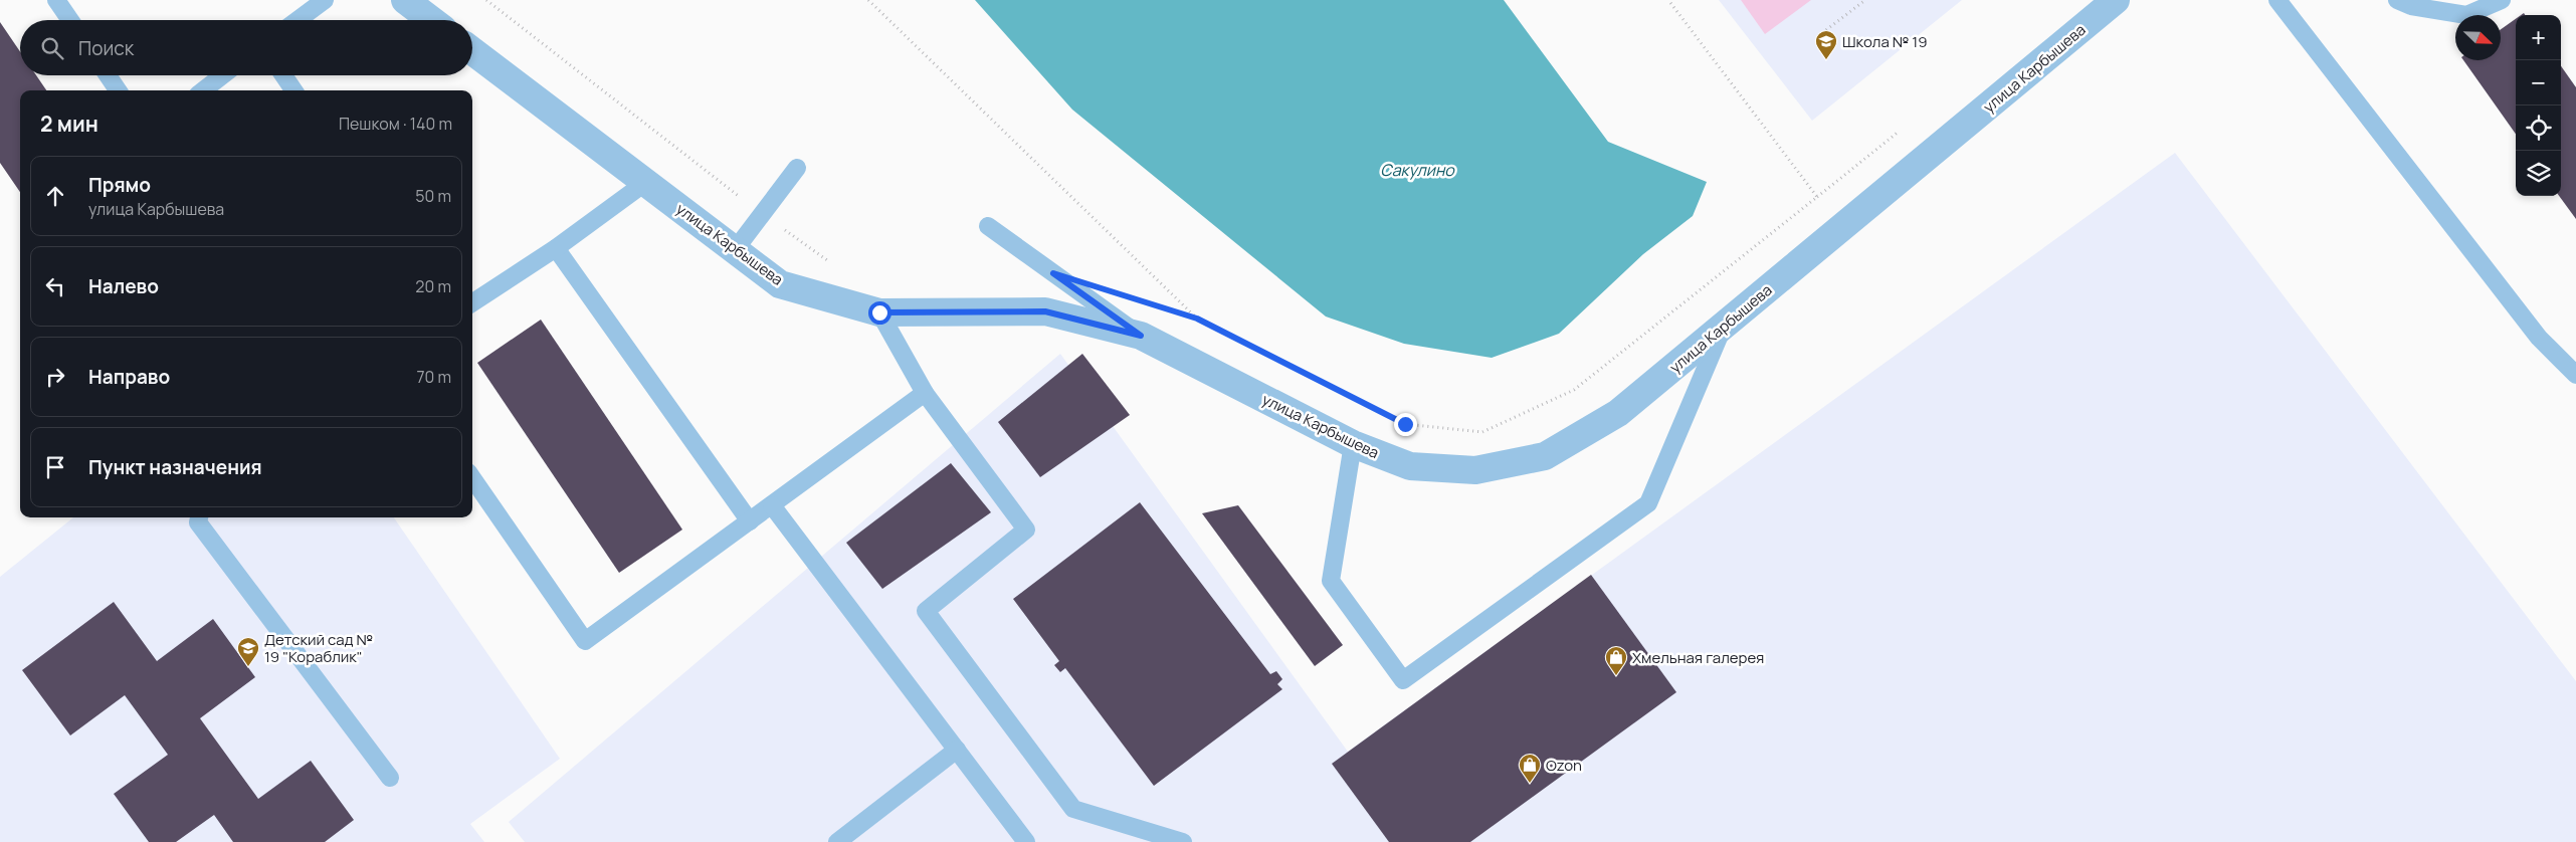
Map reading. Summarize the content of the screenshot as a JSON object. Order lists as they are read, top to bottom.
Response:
{
  "streets": {
    "street": ["улица Карбышева"]
  },
  "water": ["Сакулино"],
  "places": {
    "school or university": ["Школа № 19", "Детский сад № 19 \"Кораблик\""],
    "shop": ["Хмельная галерея", "Ozon"]
  },
  "north": "bottom right",
  "page": {
    "map_buttons": ["+", "−"],
    "search": "Поиск",
    "heading": ["2 мин", "Пешком · 140 m"],
    "list": [
      ["Прямо", "улица Карбышева", "50 m"],
      ["Налево", "20 m"],
      ["Направо", "70 m"],
      "Пункт назначения"
    ]
  }
}
